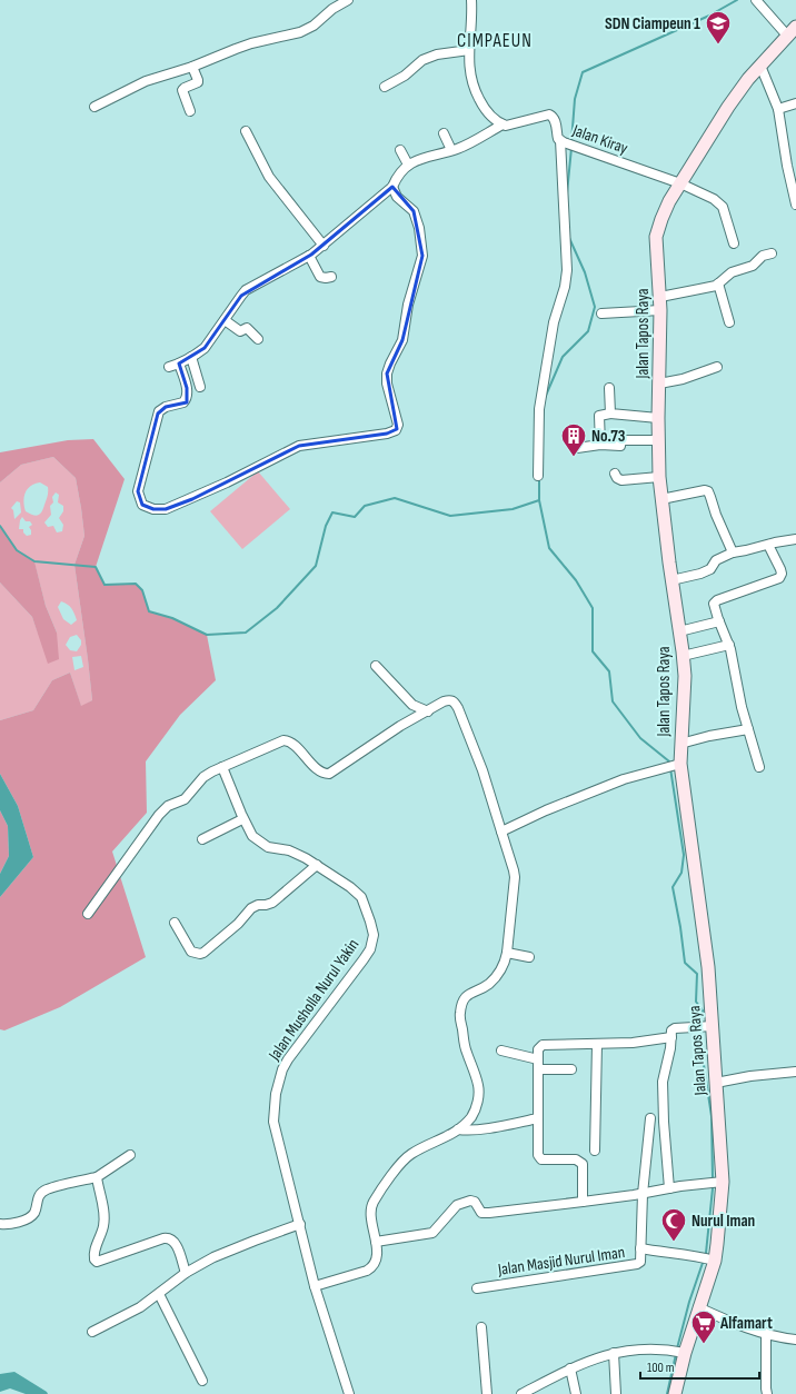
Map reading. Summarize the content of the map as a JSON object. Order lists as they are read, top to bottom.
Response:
{
  "streets": {
    "main road": ["Jalan Tapos Raya"],
    "street": ["Jalan Kiray", "Jalan Musholla Nurul Yakin", "Jalan Masjid Nurul Iman"]
  },
  "crossings": [
    ["Jalan Kiray", "Jalan Tapos Raya"],
    ["Jalan Tapos Raya", "Jalan Masjid Nurul Iman"]
  ],
  "districts": ["CIMPAEUN"],
  "places": {
    "school or university": ["SDN Ciampeun 1"],
    "building": ["No.73"],
    "mosque": ["Nurul Iman"],
    "supermarket": ["Alfamart"]
  },
  "scale_bar": "100 m"
}
